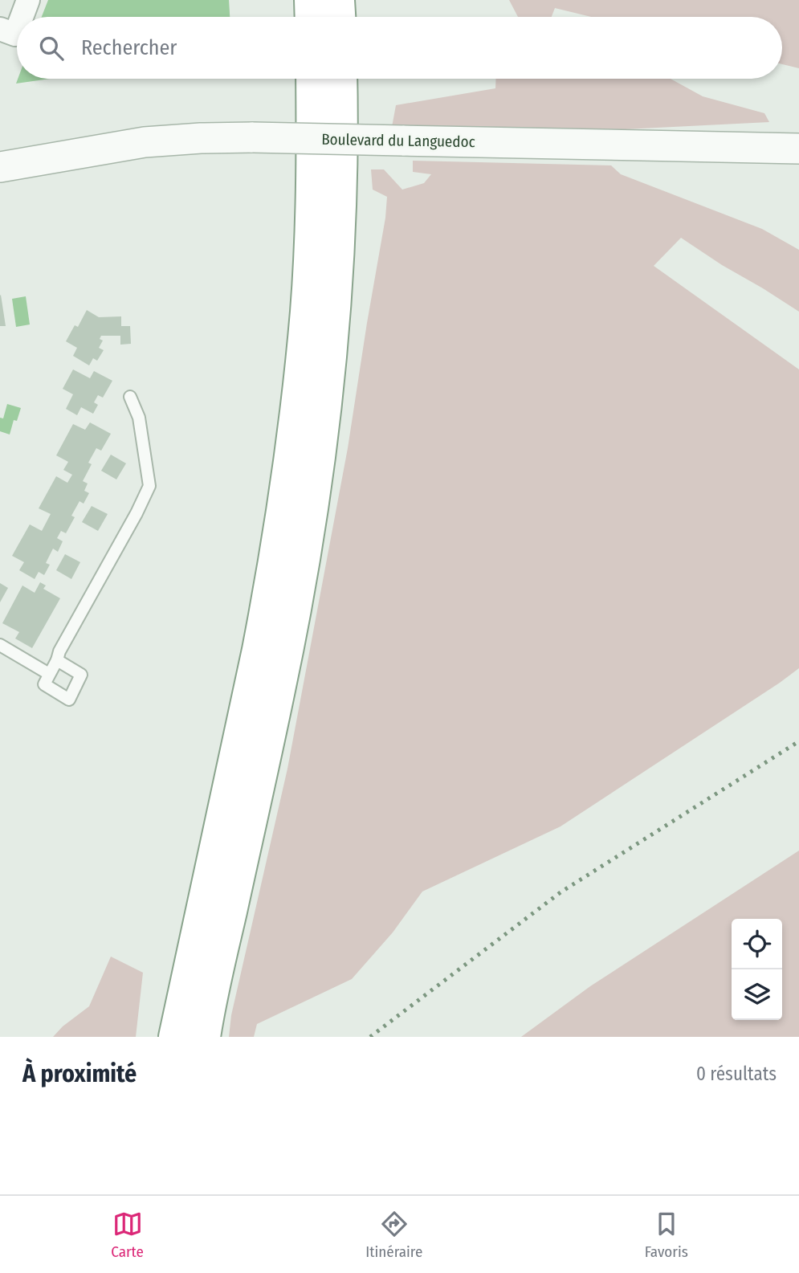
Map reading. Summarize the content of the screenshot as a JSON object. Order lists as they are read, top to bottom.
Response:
{
  "streets": {
    "street": ["Boulevard du Languedoc"]
  },
  "page": {
    "search": "Rechercher",
    "heading": ["À proximité", "0 résultats"],
    "nav": ["Carte", "Itinéraire", "Favoris"]
  }
}
